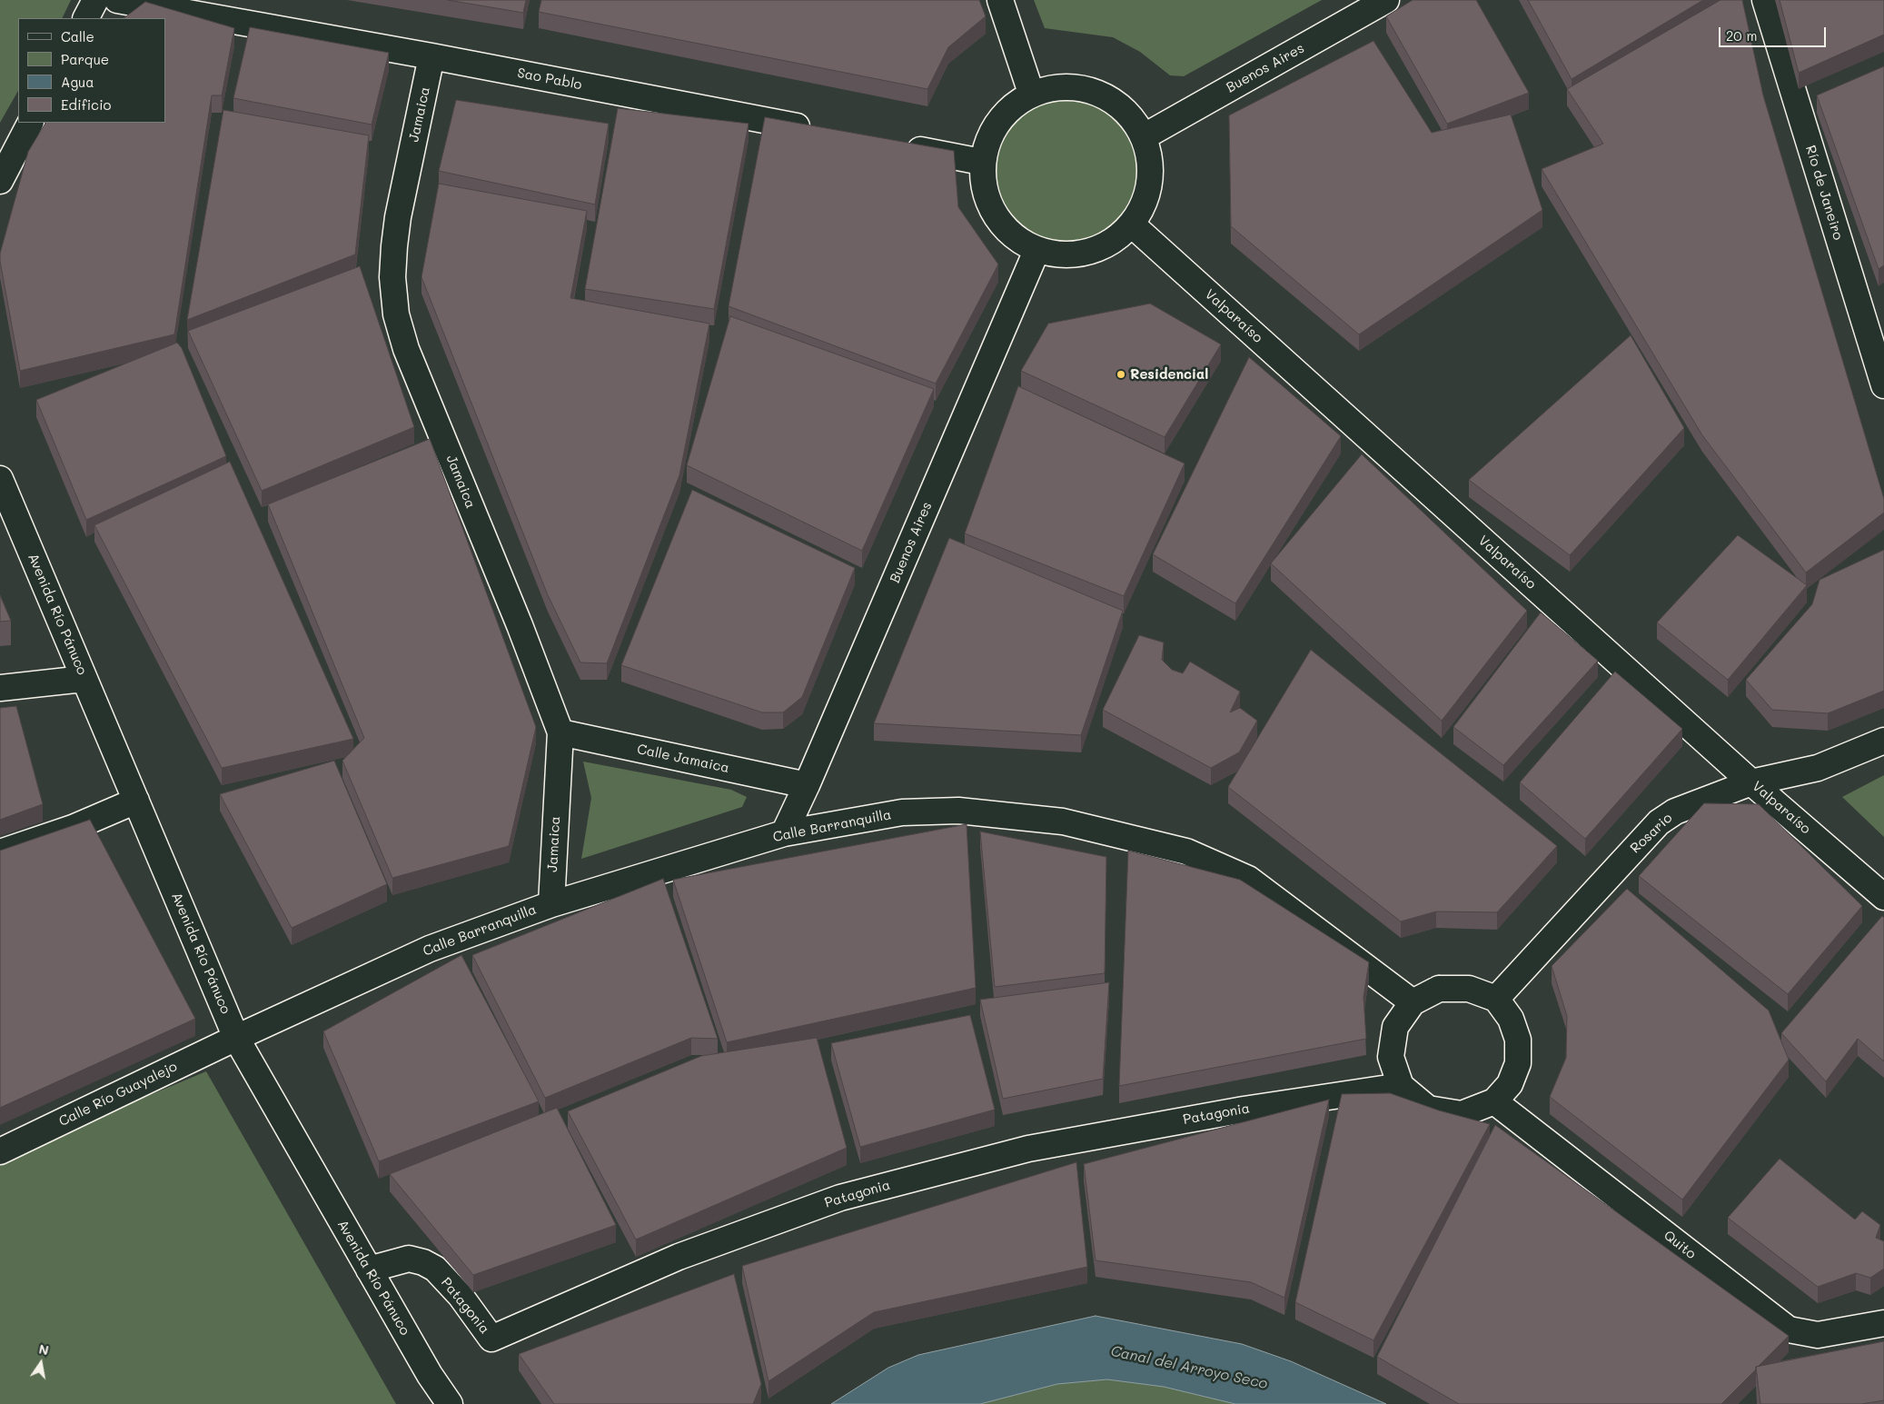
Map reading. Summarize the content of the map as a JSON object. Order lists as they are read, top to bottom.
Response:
{
  "streets": {
    "street": [
      "Buenos Aires",
      "Sao Pablo",
      "Jamaica",
      "Río de Janeiro",
      "Valparaíso",
      "Avenida Río Pánuco",
      "Calle Jamaica",
      "Calle Barranquilla",
      "Rosario",
      "Calle Río Guayalejo",
      "Patagonia",
      "Quito"
    ]
  },
  "crossings": [
    ["Buenos Aires", "Calle Jamaica"],
    ["Buenos Aires", "Calle Barranquilla"],
    ["Sao Pablo", "Jamaica"],
    ["Jamaica", "Calle Jamaica"],
    ["Jamaica", "Calle Barranquilla"],
    ["Valparaíso", "Rosario"],
    ["Avenida Río Pánuco", "Calle Barranquilla"],
    ["Avenida Río Pánuco", "Calle Río Guayalejo"],
    ["Avenida Río Pánuco", "Patagonia"],
    ["Calle Barranquilla", "Rosario"],
    ["Calle Barranquilla", "Calle Río Guayalejo"],
    ["Calle Barranquilla", "Patagonia"],
    ["Calle Barranquilla", "Quito"],
    ["Rosario", "Patagonia"],
    ["Rosario", "Quito"],
    ["Patagonia", "Quito"]
  ],
  "water": ["Canal del Arroyo Seco"],
  "places": ["Residencial"],
  "legend": [
    "Calle",
    "Parque",
    "Agua",
    "Edificio"
  ],
  "scale_bar": "20 m",
  "north": "top"
}
